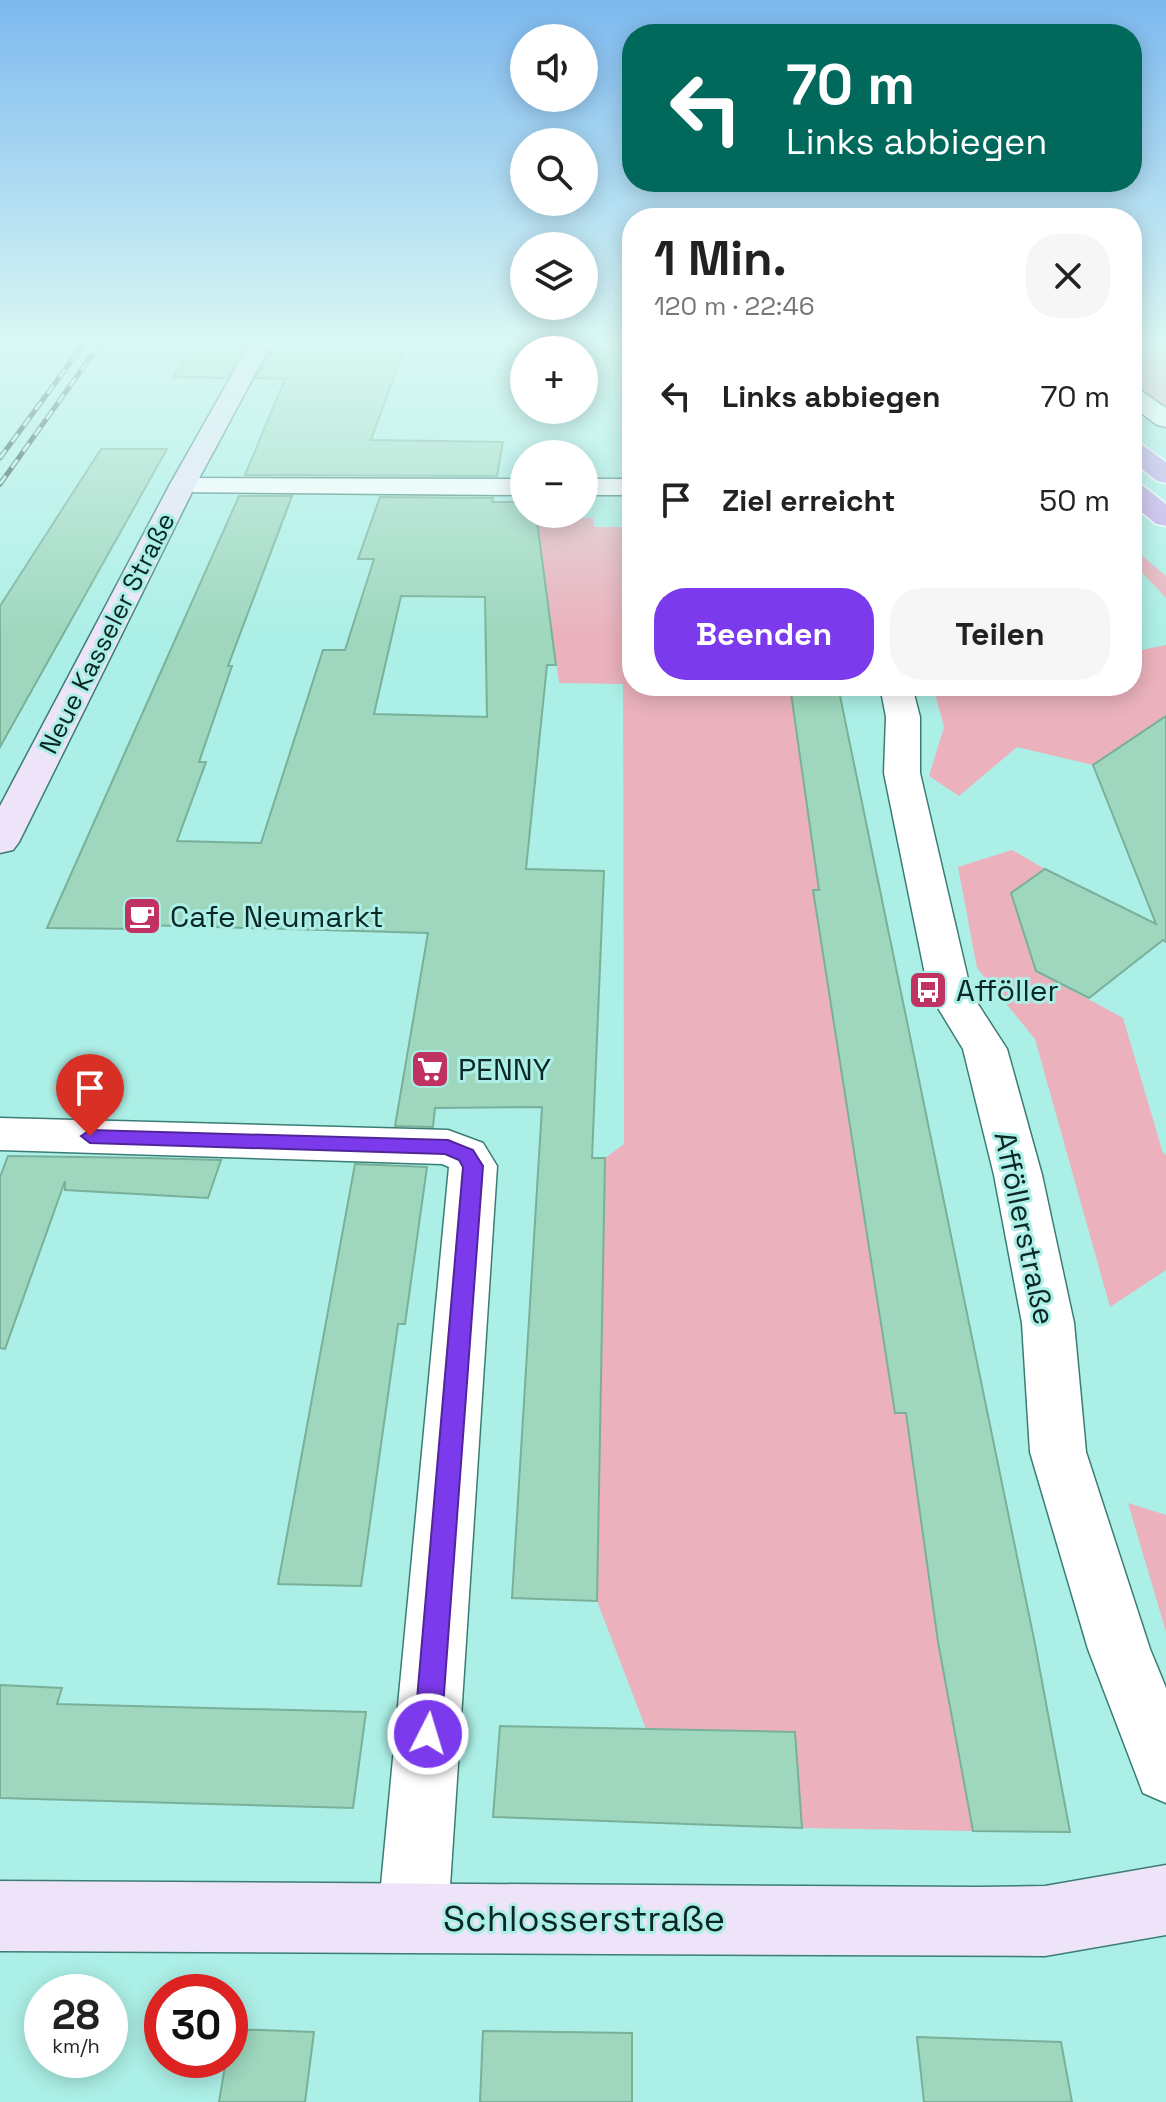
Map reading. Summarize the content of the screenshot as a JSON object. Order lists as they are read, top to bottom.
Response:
{
  "streets": {
    "main road": ["Neue Kasseler Straße", "Schlosserstraße"],
    "street": ["Afföllerstraße"]
  },
  "places": {
    "cafe": ["Cafe Neumarkt"],
    "bus stop": ["Afföller"],
    "supermarket": ["PENNY"]
  },
  "page": {
    "map_buttons": ["+", "−"],
    "turn": ["70 m", "Links abbiegen"],
    "heading": ["1 Min.", "120 m · 22:46"],
    "list": [
      {
        "name": "Links abbiegen",
        "value": "70 m"
      },
      {
        "name": "Ziel erreicht",
        "value": "50 m"
      }
    ],
    "buttons": ["Beenden", "Teilen"],
    "speed": "28 km/h",
    "limit": "30"
  }
}
